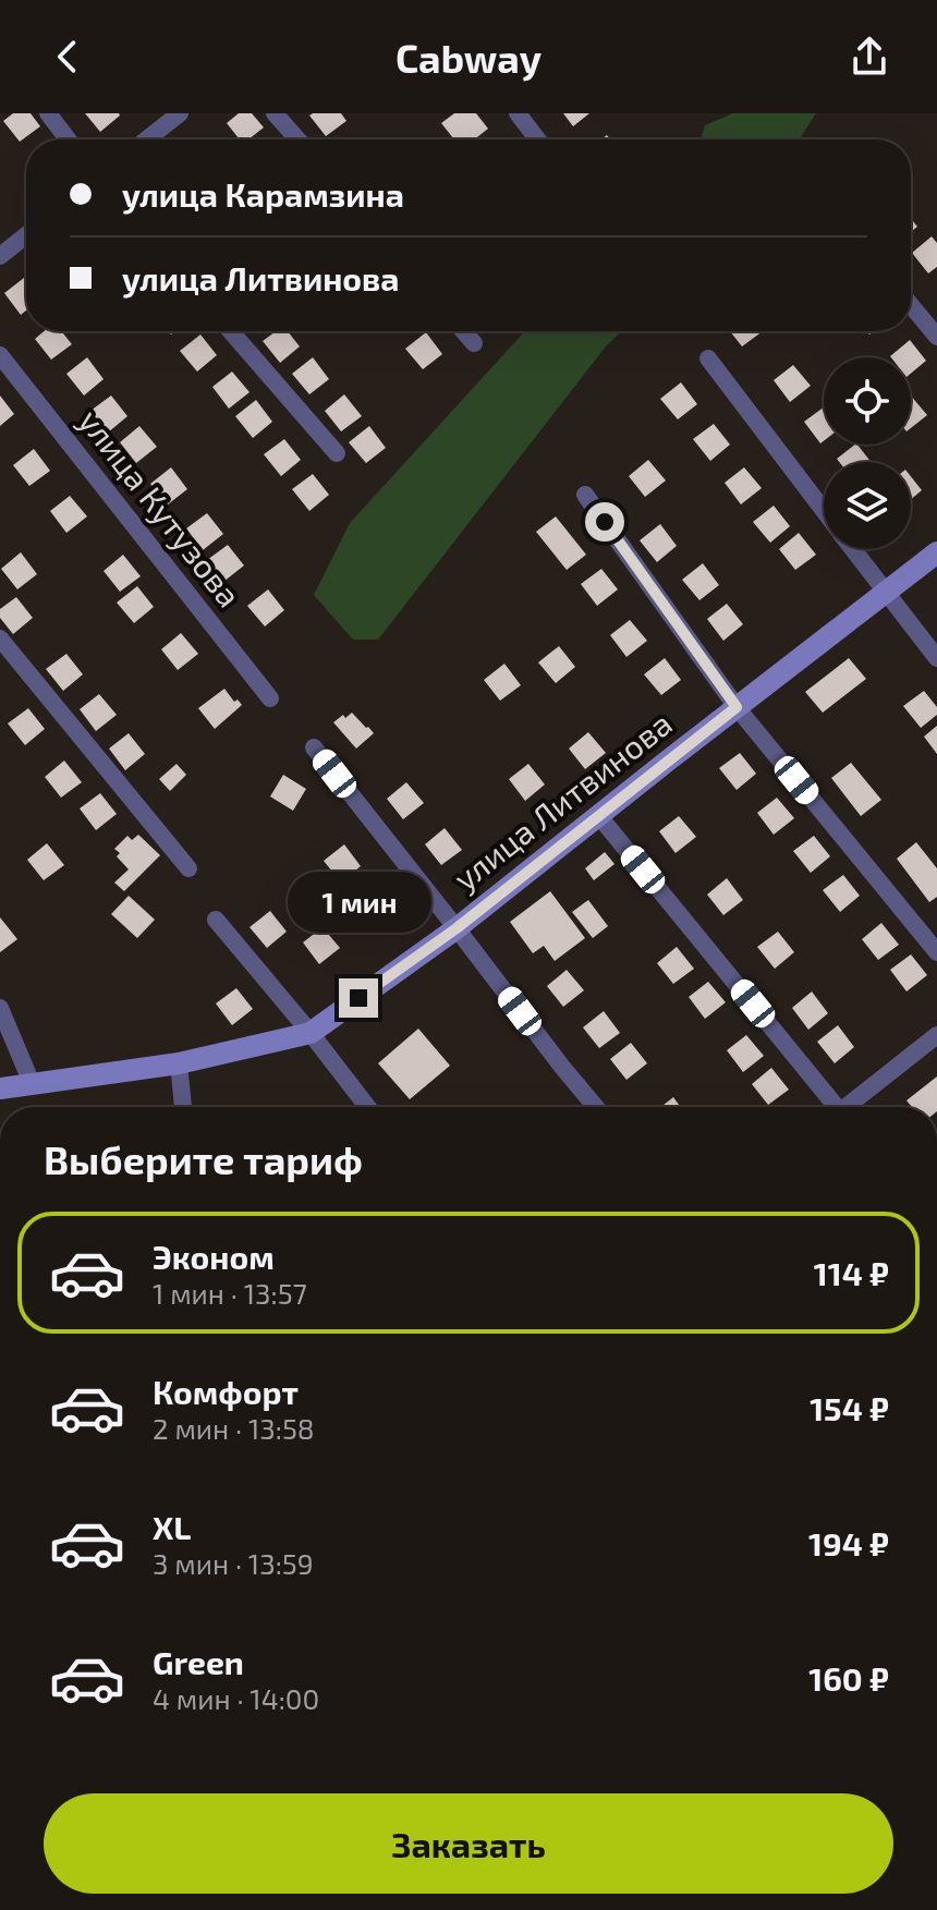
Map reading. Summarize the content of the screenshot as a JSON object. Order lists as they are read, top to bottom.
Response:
{
  "streets": {
    "street": ["улица Кутузова", "улица Литвинова"]
  },
  "page": {
    "header": "Cabway",
    "banner": ["улица Карамзина", "улица Литвинова"],
    "bubble": "1 мин",
    "heading": "Выберите тариф",
    "list": [
      {
        "name": "Эконом",
        "note": "1 мин · 13:57",
        "value": "114 ₽"
      },
      {
        "name": "Комфорт",
        "note": "2 мин · 13:58",
        "value": "154 ₽"
      },
      {
        "name": "XL",
        "note": "3 мин · 13:59",
        "value": "194 ₽"
      },
      {
        "name": "Green",
        "note": "4 мин · 14:00",
        "value": "160 ₽"
      }
    ],
    "buttons": "Заказать"
  }
}
